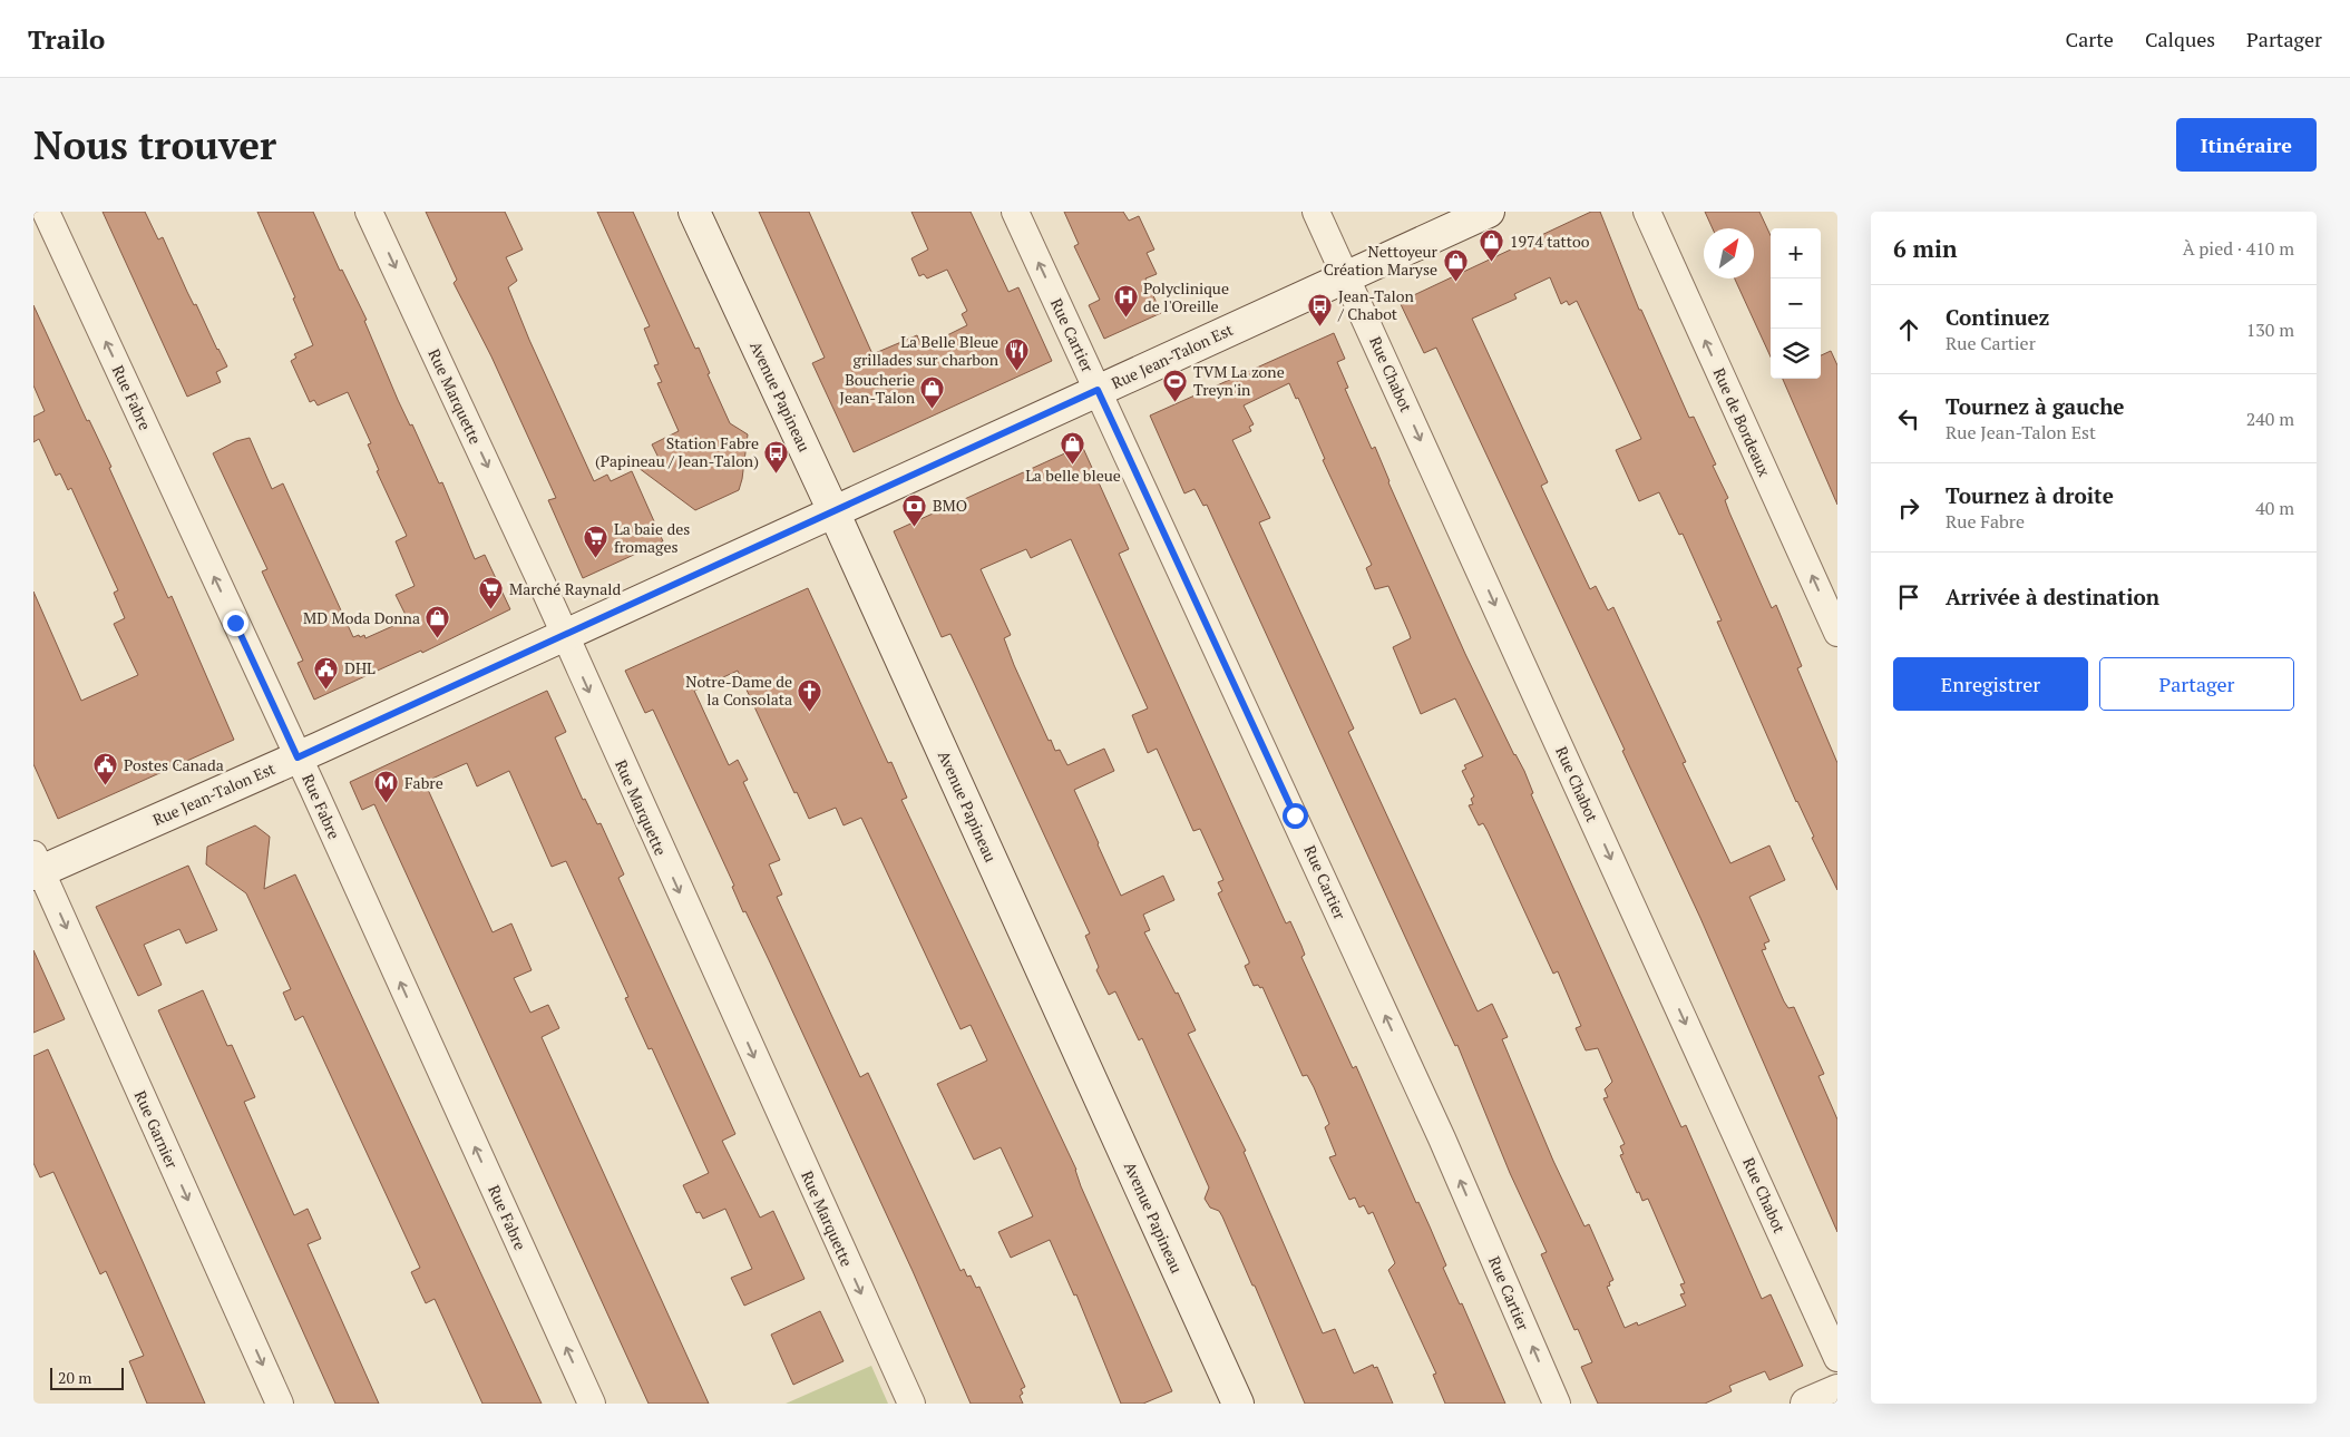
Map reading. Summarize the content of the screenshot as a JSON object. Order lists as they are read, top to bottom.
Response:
{
  "streets": {
    "main road": ["Rue Jean-Talon Est", "Avenue Papineau"],
    "street": [
      "Rue Cartier",
      "Rue Chabot",
      "Rue Marquette",
      "Rue Fabre",
      "Rue de Bordeaux",
      "Rue Garnier"
    ]
  },
  "crossings": [
    ["Rue Cartier", "Rue Jean-Talon Est"],
    ["Rue Jean-Talon Est", "Rue Chabot"],
    ["Rue Jean-Talon Est", "Rue Marquette"],
    ["Rue Jean-Talon Est", "Avenue Papineau"],
    ["Rue Jean-Talon Est", "Rue Fabre"],
    ["Rue Jean-Talon Est", "Rue Garnier"]
  ],
  "one_way": [
    "Rue Cartier",
    "Rue Chabot",
    "Rue Marquette",
    "Rue Fabre",
    "Rue de Bordeaux",
    "Rue Garnier"
  ],
  "places": {
    "shop": [
      "1974 tattoo",
      "Nettoyeur Création Maryse",
      "Boucherie Jean-Talon",
      "La belle bleue",
      "MD Moda Donna"
    ],
    "hospital": ["Polyclinique de l'Oreille"],
    "bus stop": ["Jean-Talon / Chabot", "Station Fabre (Papineau / Jean-Talon)"],
    "restaurant": ["La Belle Bleue grillades sur charbon"],
    "sports": ["TVM La zone Treyn'in"],
    "bank": ["BMO"],
    "supermarket": ["La baie des fromages", "Marché Raynald"],
    "public building": ["DHL", "Postes Canada"],
    "church": ["Notre-Dame de la Consolata"],
    "metro station": ["Fabre"]
  },
  "scale_bar": "20 m",
  "north": "top right",
  "page": {
    "header": "Trailo",
    "nav": ["Carte", "Calques", "Partager"],
    "buttons": [
      "Itinéraire",
      ["Enregistrer", "Partager"]
    ],
    "title": "Nous trouver",
    "heading": ["6 min", "À pied · 410 m"],
    "map_buttons": ["+", "−"],
    "list": [
      ["Continuez", "Rue Cartier", "130 m"],
      ["Tournez à gauche", "Rue Jean-Talon Est", "240 m"],
      ["Tournez à droite", "Rue Fabre", "40 m"],
      "Arrivée à destination"
    ],
    "scale": "20 m"
  }
}
